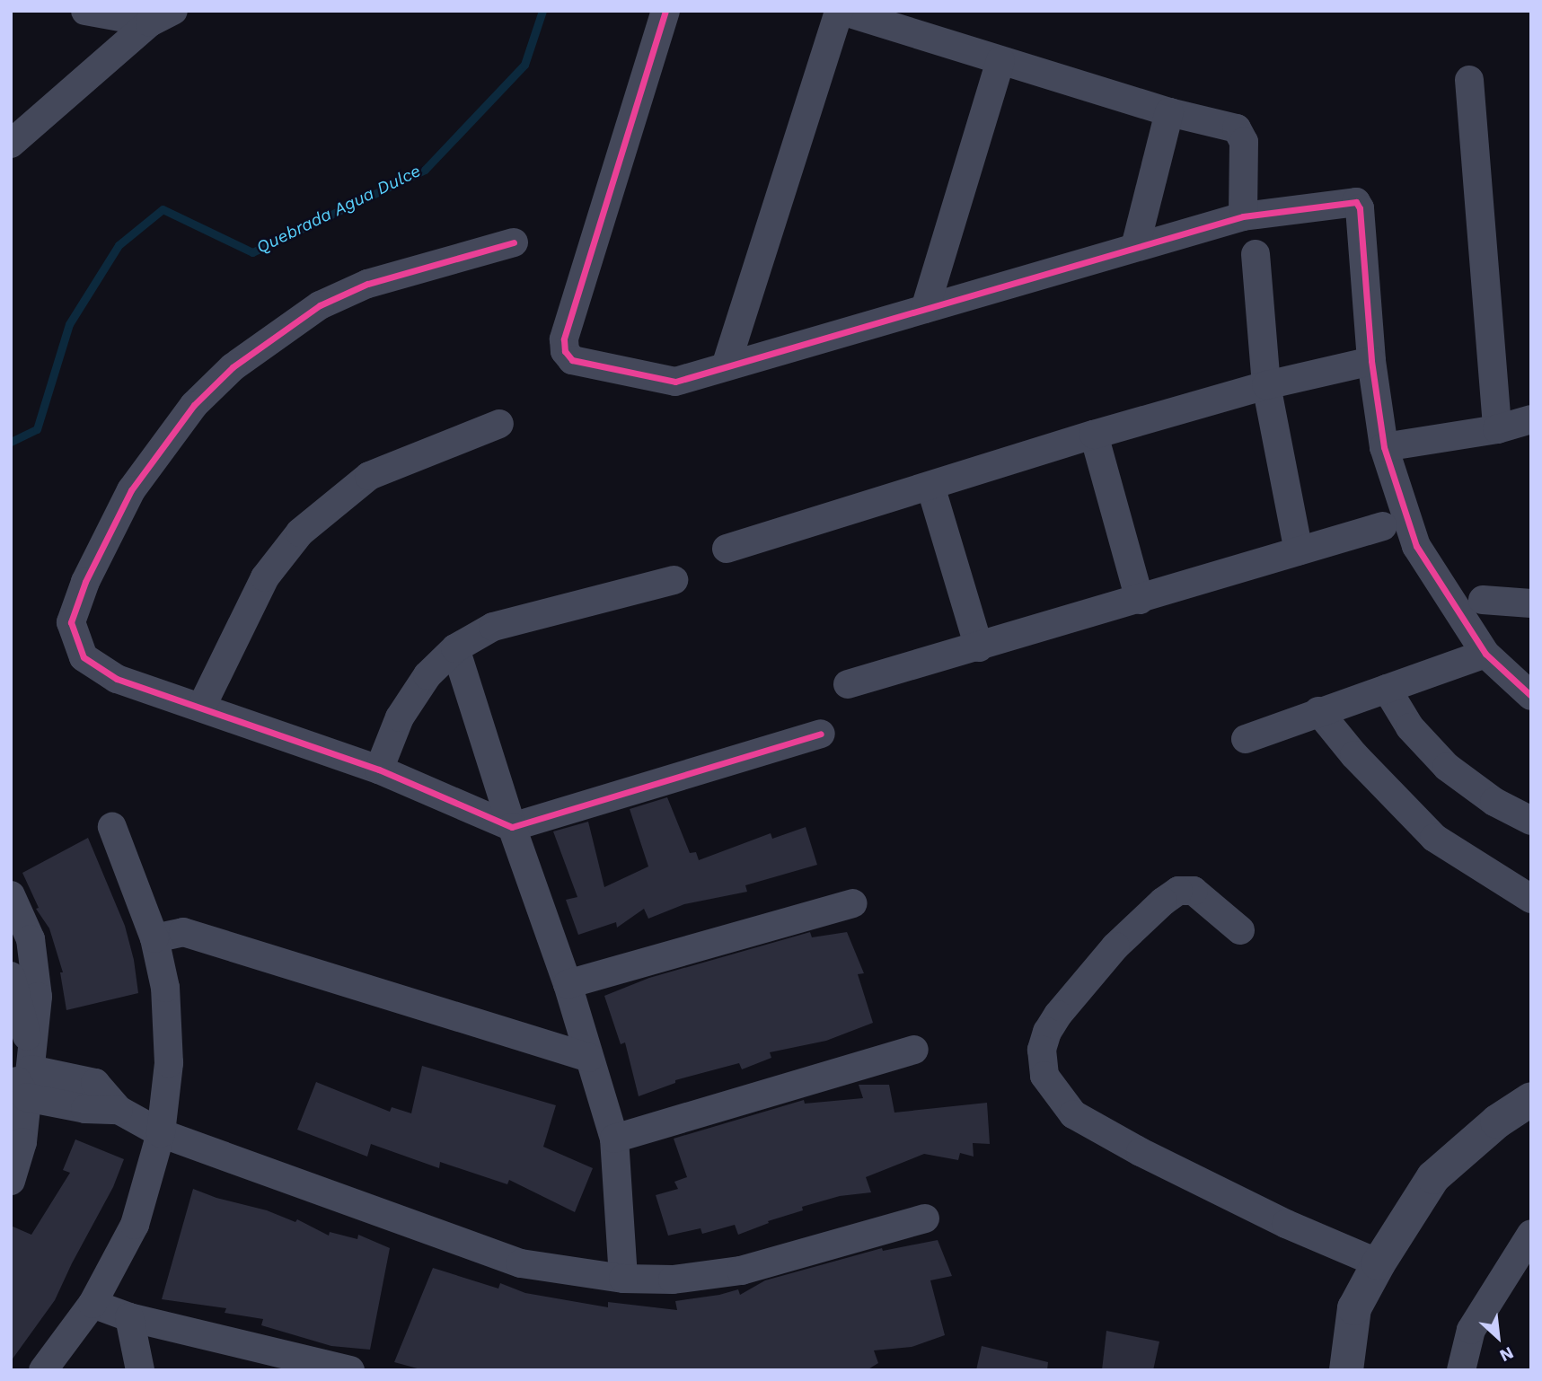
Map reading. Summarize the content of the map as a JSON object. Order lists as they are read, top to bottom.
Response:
{
  "water": ["Quebrada Agua Dulce"],
  "north": "bottom right"
}
